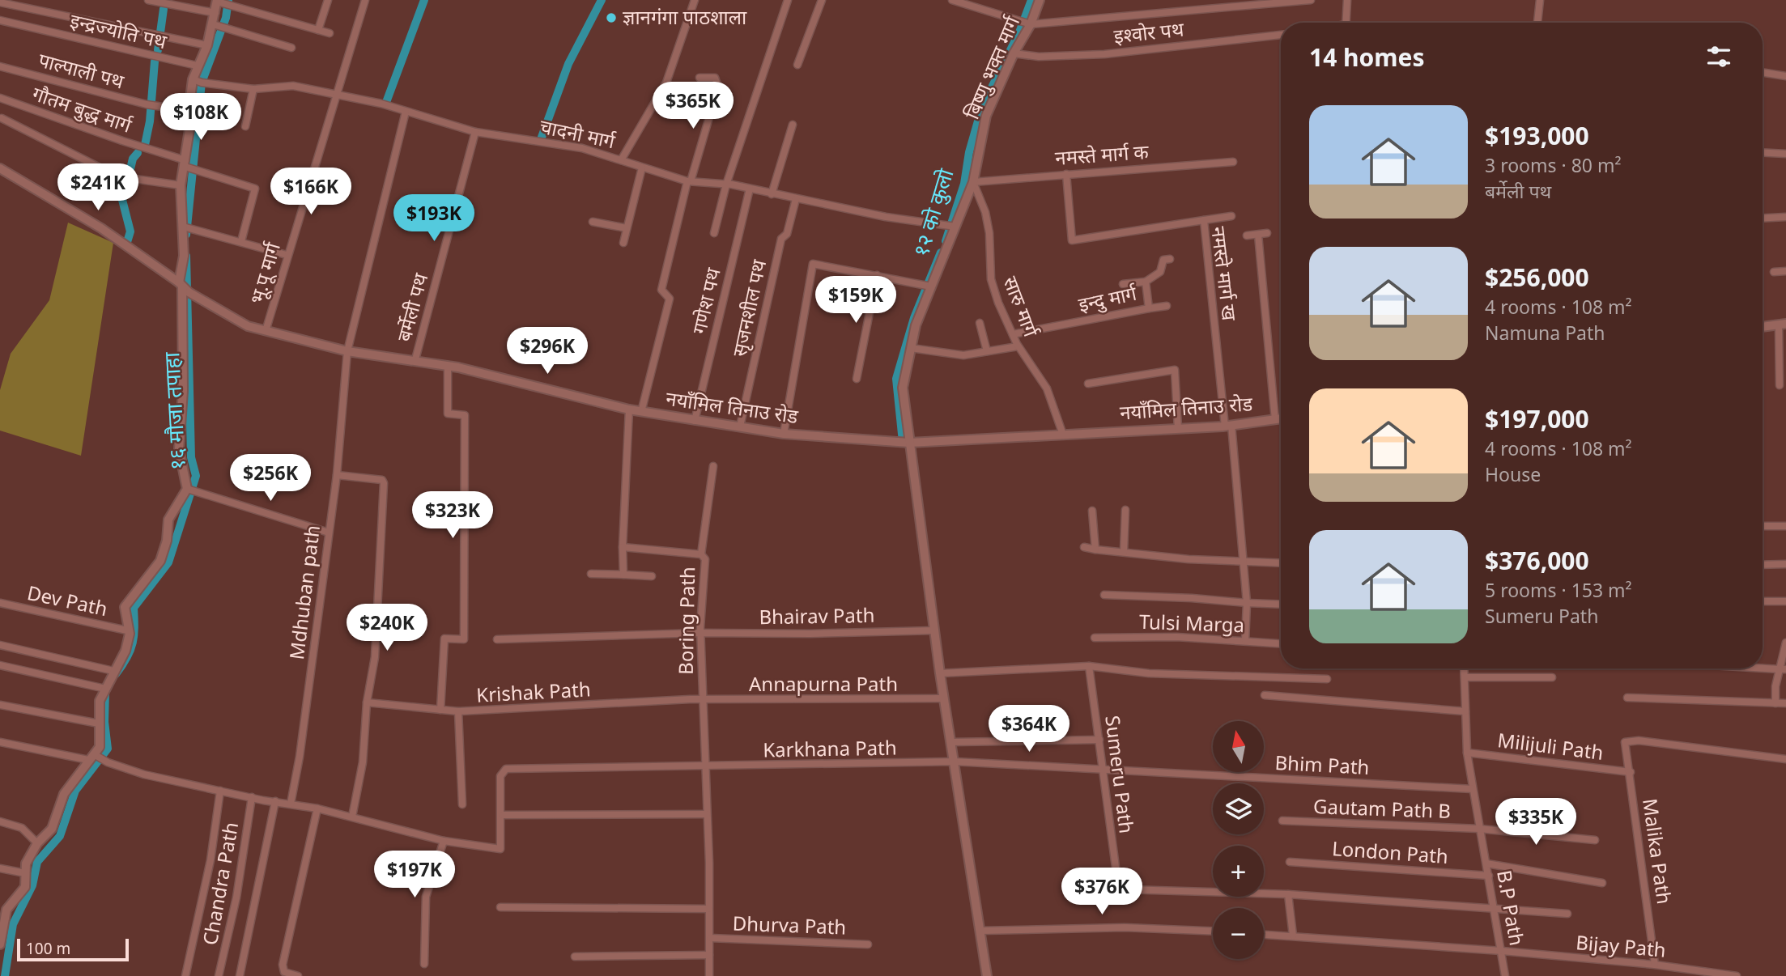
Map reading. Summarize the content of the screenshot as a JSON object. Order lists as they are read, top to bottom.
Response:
{
  "streets": {
    "street": [
      "इन्द्रज्योति पथ",
      "इश्वोर पथ",
      "बिष्णु भक्त मार्ग",
      "पाल्पाली पथ",
      "गौतम बुद्ध मार्ग",
      "चादनी मार्ग",
      "नमस्ते मार्ग क",
      "भू.पू मार्ग",
      "नमस्ते मार्ग ख",
      "इन्दु मार्ग",
      "गणेश पथ",
      "सारु मार्ग",
      "बर्मेली पथ",
      "सृजनशील पथ",
      "नयाँमिल तिनाउ रोड",
      "Mdhuban path",
      "Dev Path",
      "Bhairav Path",
      "Boring Path",
      "Tulsi Marga",
      "Annapurna Path",
      "Krishak Path",
      "Milijuli Path",
      "Karkhana Path",
      "Bhim Path",
      "Sumeru Path",
      "Gautam Path B",
      "Malika Path",
      "London Path",
      "Chandra Path",
      "B.P Path",
      "Dhurva Path",
      "Bijay Path"
    ]
  },
  "crossings": [
    ["इश्वोर पथ", "बिष्णु भक्त मार्ग"],
    ["बिष्णु भक्त मार्ग", "चादनी मार्ग"],
    ["बिष्णु भक्त मार्ग", "नमस्ते मार्ग क"],
    ["बिष्णु भक्त मार्ग", "सारु मार्ग"],
    ["बिष्णु भक्त मार्ग", "नयाँमिल तिनाउ रोड"],
    ["बिष्णु भक्त मार्ग", "Bhairav Path"],
    ["बिष्णु भक्त मार्ग", "Annapurna Path"],
    ["बिष्णु भक्त मार्ग", "Karkhana Path"],
    ["चादनी मार्ग", "भू.पू मार्ग"],
    ["चादनी मार्ग", "गणेश पथ"],
    ["चादनी मार्ग", "बर्मेली पथ"],
    ["चादनी मार्ग", "सृजनशील पथ"],
    ["चादनी मार्ग", "Mdhuban path"],
    ["नमस्ते मार्ग क", "नमस्ते मार्ग ख"],
    ["नमस्ते मार्ग क", "सारु मार्ग"],
    ["भू.पू मार्ग", "नयाँमिल तिनाउ रोड"],
    ["नमस्ते मार्ग ख", "नयाँमिल तिनाउ रोड"],
    ["नमस्ते मार्ग ख", "Tulsi Marga"],
    ["इन्दु मार्ग", "सारु मार्ग"],
    ["गणेश पथ", "नयाँमिल तिनाउ रोड"],
    ["सारु मार्ग", "नयाँमिल तिनाउ रोड"],
    ["बर्मेली पथ", "नयाँमिल तिनाउ रोड"],
    ["सृजनशील पथ", "नयाँमिल तिनाउ रोड"],
    ["नयाँमिल तिनाउ रोड", "Mdhuban path"],
    ["Bhairav Path", "Boring Path"],
    ["Boring Path", "Annapurna Path"],
    ["Boring Path", "Krishak Path"],
    ["Boring Path", "Karkhana Path"],
    ["Boring Path", "Dhurva Path"],
    ["Annapurna Path", "Krishak Path"],
    ["Milijuli Path", "Malika Path"],
    ["Milijuli Path", "B.P Path"],
    ["Karkhana Path", "Bhim Path"],
    ["Karkhana Path", "Sumeru Path"],
    ["Bhim Path", "Sumeru Path"],
    ["Bhim Path", "B.P Path"],
    ["Gautam Path B", "B.P Path"],
    ["Malika Path", "Bijay Path"],
    ["London Path", "B.P Path"],
    ["B.P Path", "Bijay Path"]
  ],
  "water": ["१२ को कुलो", "१६ मौजा तपाहा"],
  "places": ["ज्ञानगंगा पाठशाला"],
  "scale_bar": "100 m",
  "north": "top",
  "page": {
    "heading": "14 homes",
    "price": [
      "$365K",
      "$108K",
      "$241K",
      "$166K",
      "$193K",
      "$159K",
      "$296K",
      "$256K",
      "$323K",
      "$240K",
      "$364K",
      "$335K",
      "$197K",
      "$376K"
    ],
    "list": [
      {
        "name": "$193,000",
        "note": "3 rooms · 80 m² · बर्मेली पथ"
      },
      {
        "name": "$256,000",
        "note": "4 rooms · 108 m² · Namuna Path"
      },
      {
        "name": "$197,000",
        "note": "4 rooms · 108 m² · House"
      },
      {
        "name": "$376,000",
        "note": "5 rooms · 153 m² · Sumeru Path"
      }
    ],
    "map_buttons": ["+", "−"],
    "scale": "100 m"
  }
}
